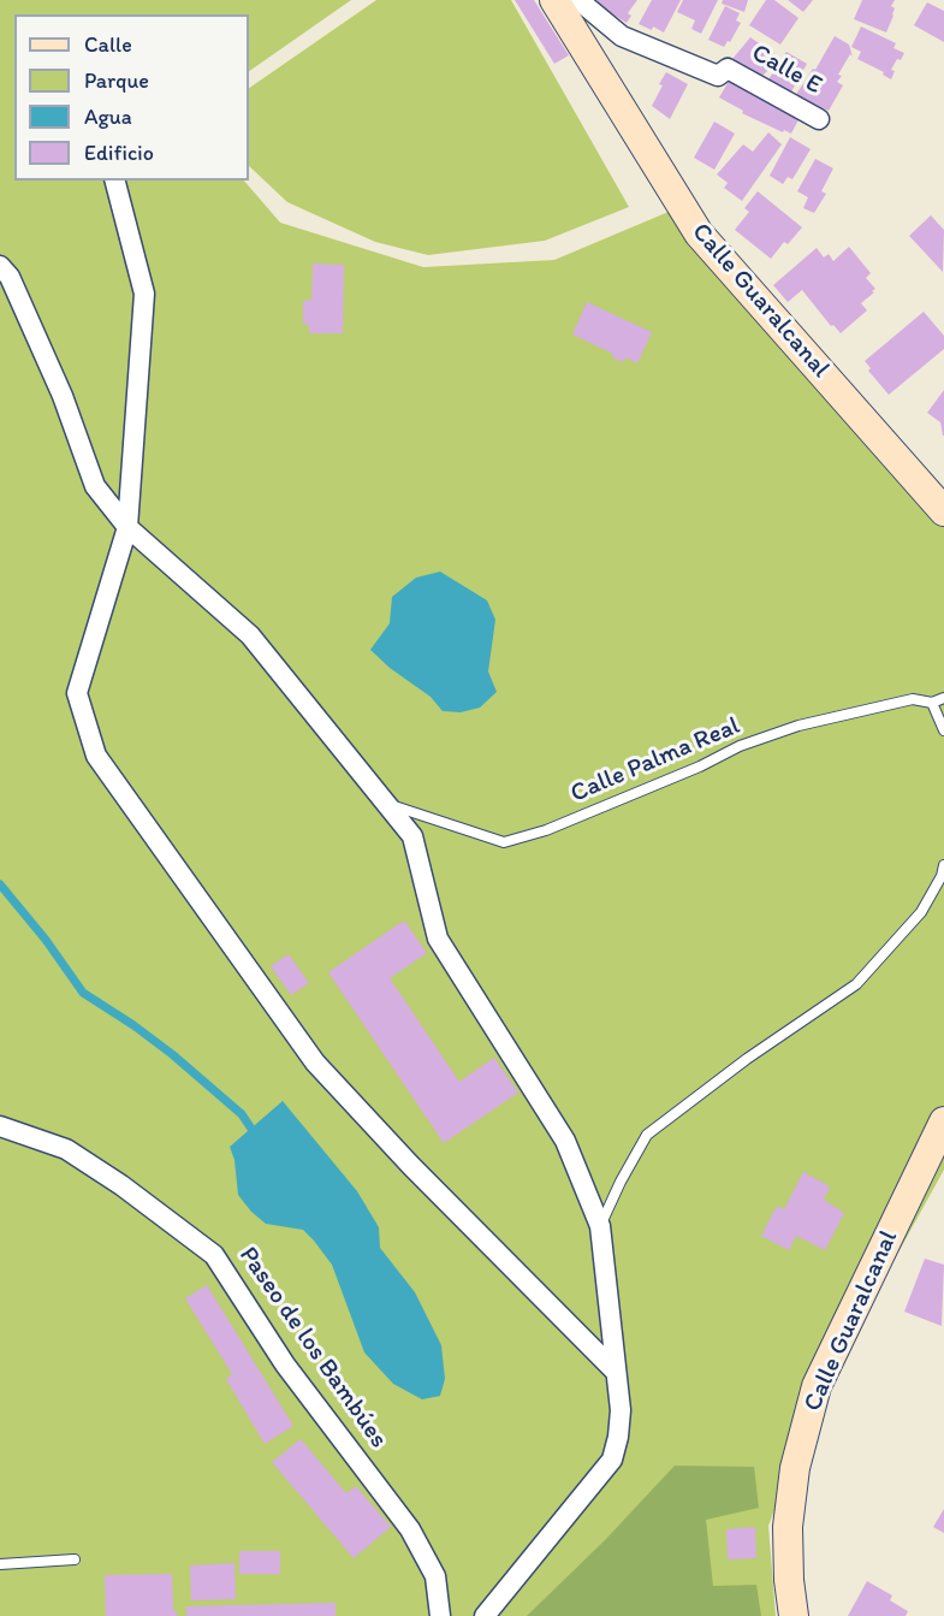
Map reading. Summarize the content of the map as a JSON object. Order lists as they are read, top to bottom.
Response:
{
  "streets": {
    "street": ["Calle E", "Calle Guaralcanal", "Paseo de los Bambúes"],
    "lane": ["Calle Palma Real"]
  },
  "legend": [
    "Calle",
    "Parque",
    "Agua",
    "Edificio"
  ]
}
